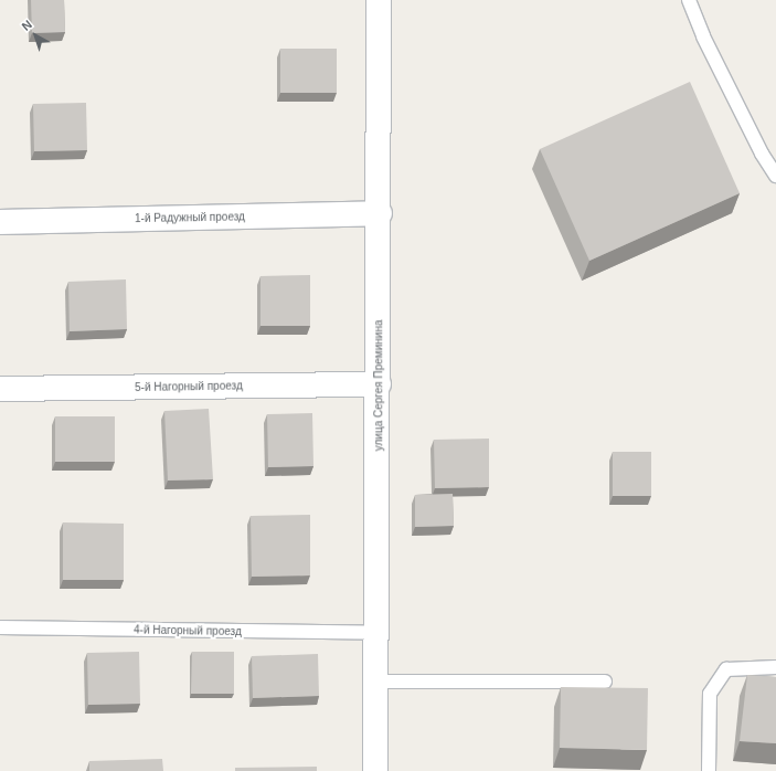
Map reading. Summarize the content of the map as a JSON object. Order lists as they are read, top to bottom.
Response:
{
  "streets": {
    "street": ["1-й Радужный проезд", "улица Сергея Преминина", "5-й Нагорный проезд"],
    "lane": ["4-й Нагорный проезд"]
  },
  "crossings": [
    ["1-й Радужный проезд", "улица Сергея Преминина"],
    ["улица Сергея Преминина", "5-й Нагорный проезд"],
    ["улица Сергея Преминина", "4-й Нагорный проезд"]
  ],
  "north": "top left"
}
